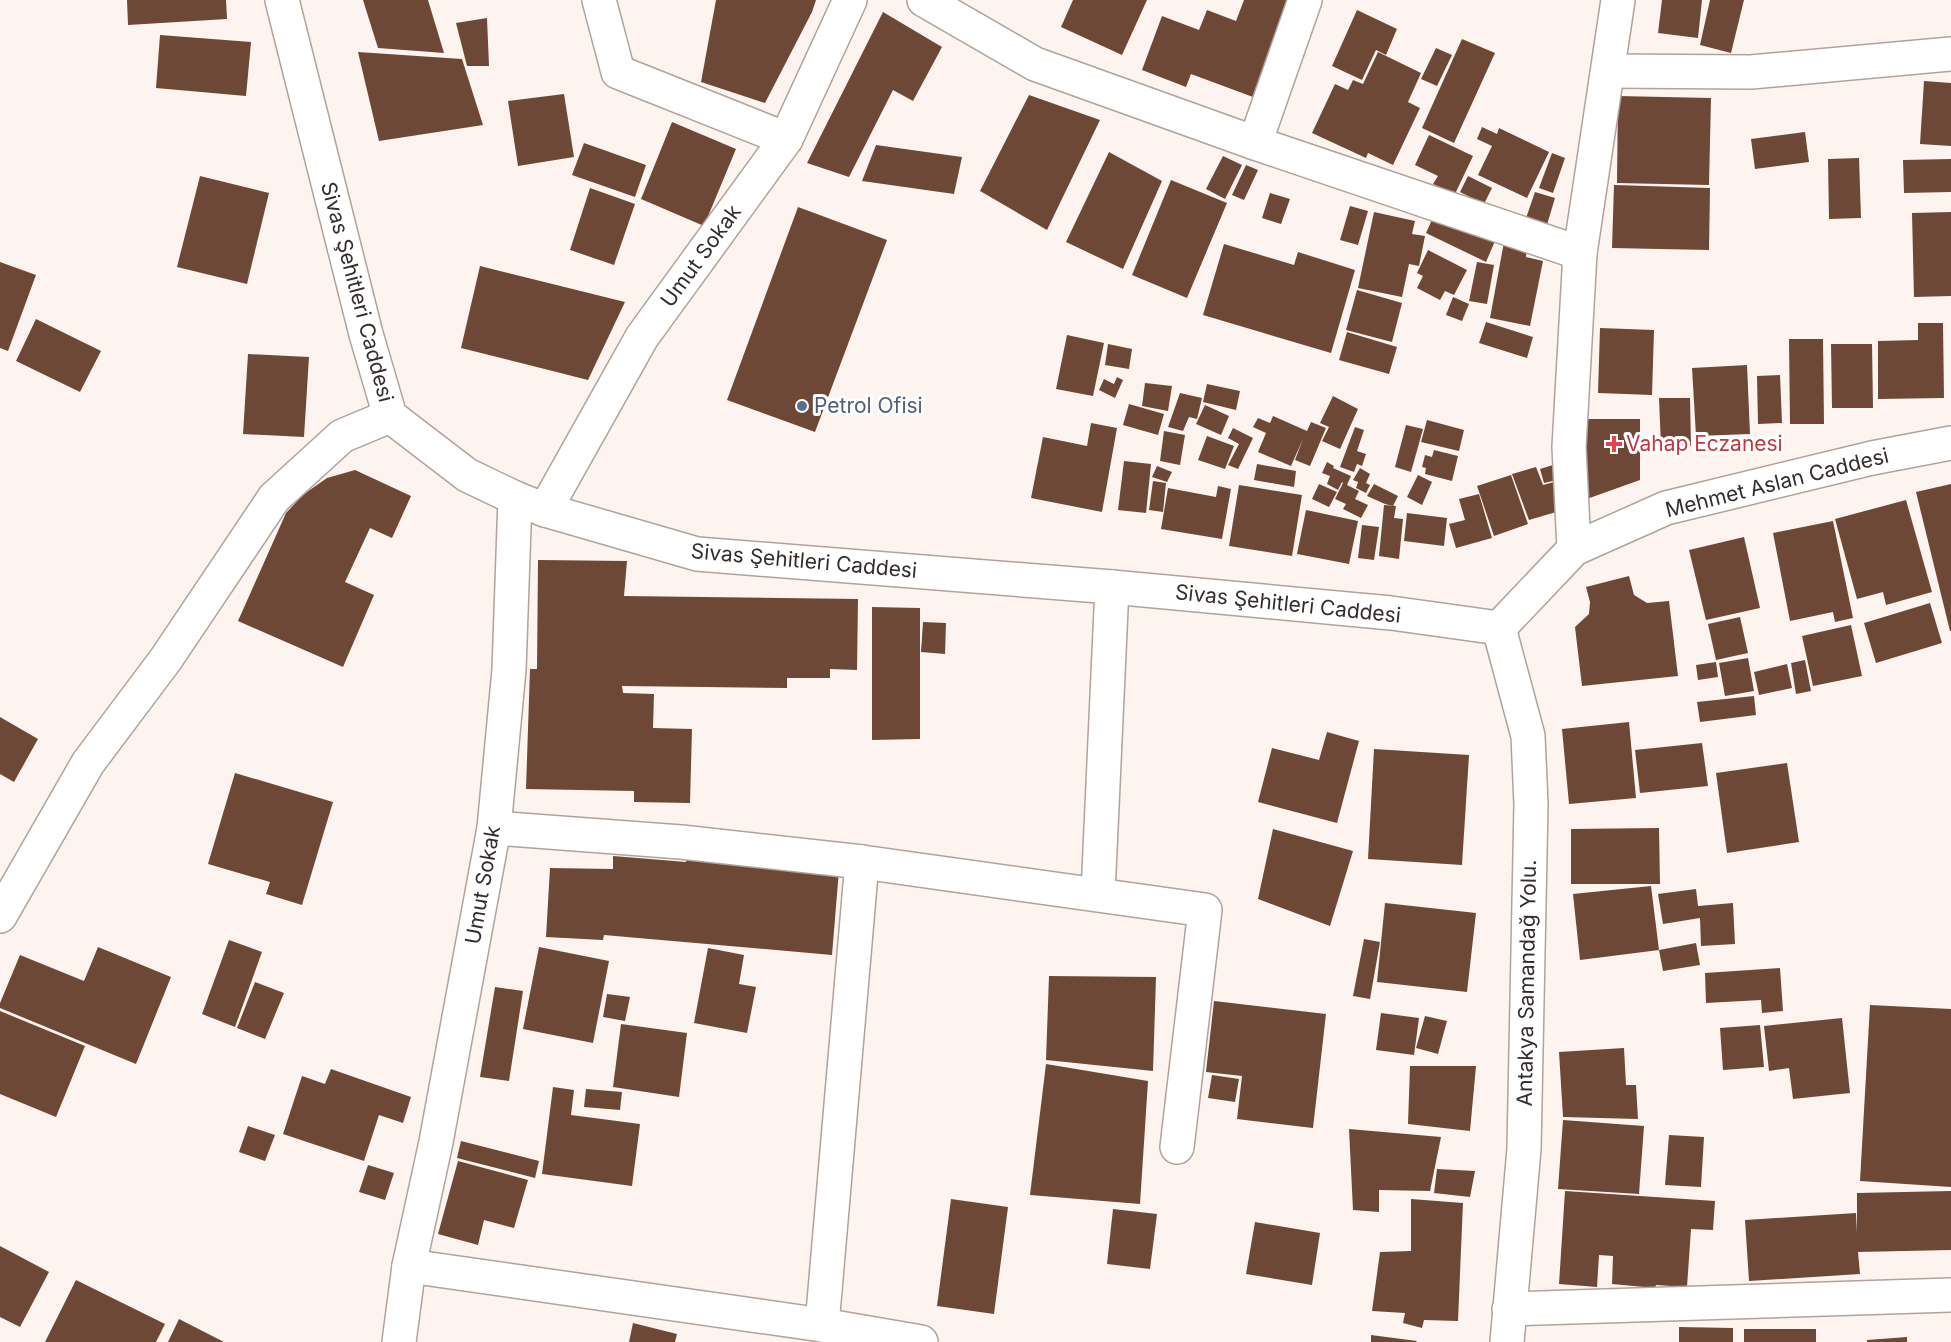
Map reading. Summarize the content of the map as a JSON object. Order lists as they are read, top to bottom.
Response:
{
  "streets": {
    "street": [
      "Umut Sokak",
      "Sivas Şehitleri Caddesi",
      "Mehmet Aslan Caddesi",
      "Antakya Samandağ Yolu."
    ]
  },
  "crossings": [
    ["Umut Sokak", "Sivas Şehitleri Caddesi"],
    ["Sivas Şehitleri Caddesi", "Mehmet Aslan Caddesi"],
    ["Sivas Şehitleri Caddesi", "Antakya Samandağ Yolu."],
    ["Mehmet Aslan Caddesi", "Antakya Samandağ Yolu."]
  ],
  "places": {
    "other": ["Petrol Ofisi"],
    "health": ["Vahap Eczanesi"]
  }
}
